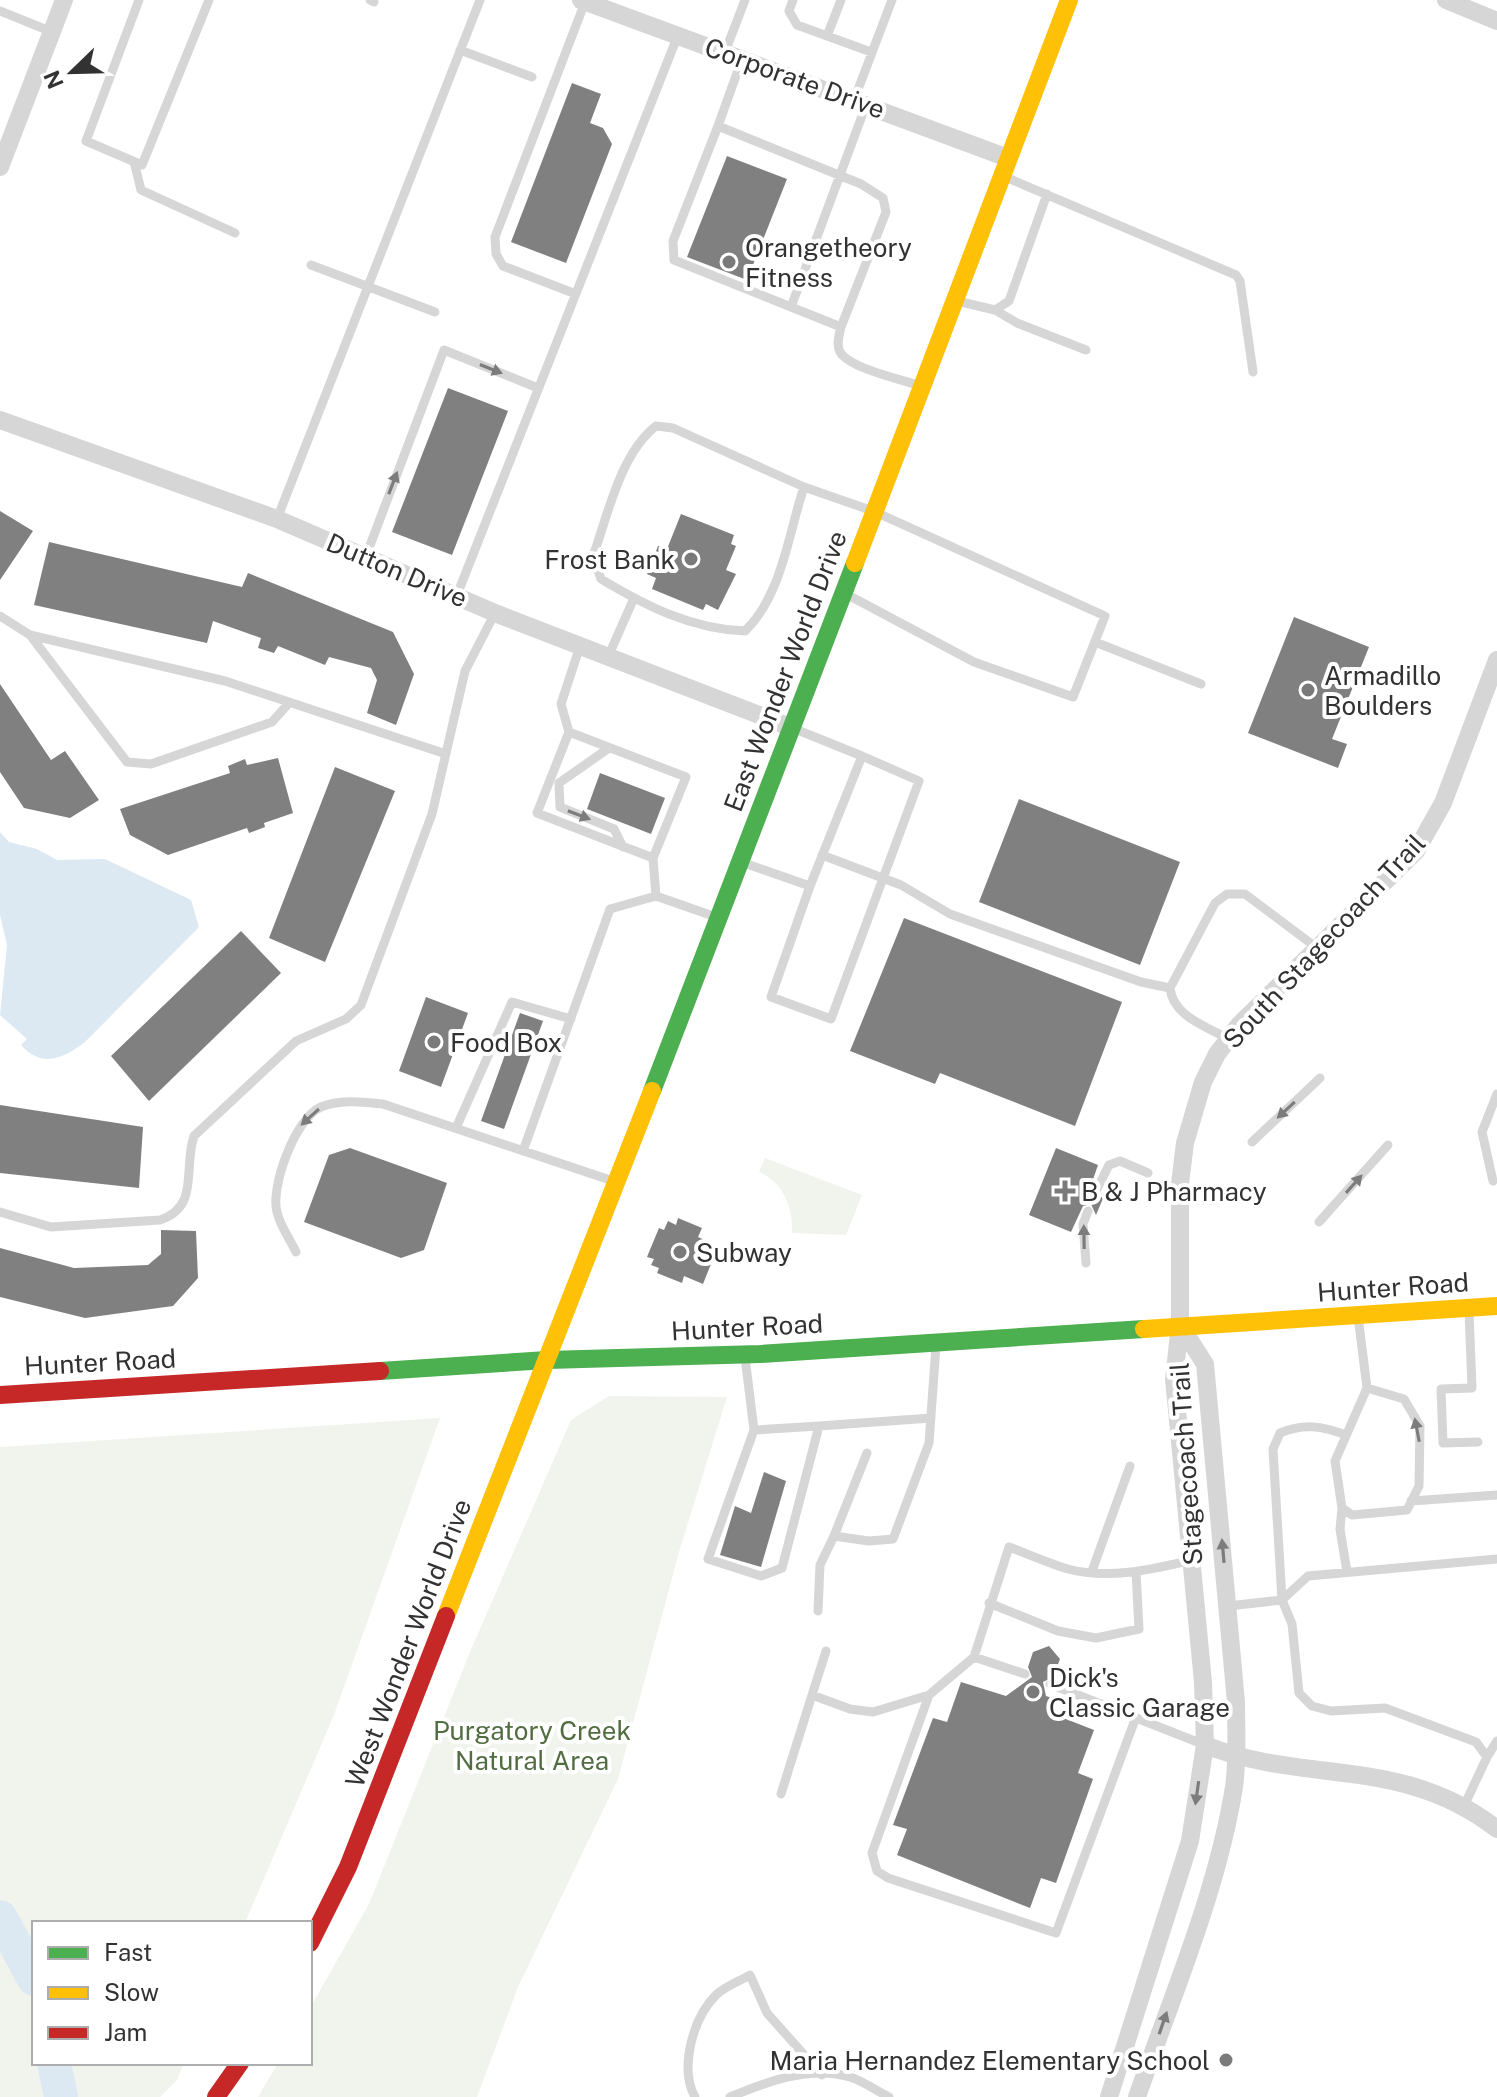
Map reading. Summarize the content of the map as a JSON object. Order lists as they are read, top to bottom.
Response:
{
  "streets": {
    "main road": ["East Wonder World Drive", "Hunter Road", "West Wonder World Drive"],
    "street": [
      "Corporate Drive",
      "Dutton Drive",
      "South Stagecoach Trail",
      "Stagecoach Trail"
    ]
  },
  "crossings": [
    ["Corporate Drive", "East Wonder World Drive"],
    ["Dutton Drive", "East Wonder World Drive"],
    ["East Wonder World Drive", "Hunter Road"],
    ["East Wonder World Drive", "West Wonder World Drive"],
    ["South Stagecoach Trail", "Hunter Road"],
    ["South Stagecoach Trail", "Stagecoach Trail"],
    ["Hunter Road", "Stagecoach Trail"],
    ["Hunter Road", "West Wonder World Drive"]
  ],
  "parks": ["Purgatory Creek Natural Area"],
  "places": {
    "other": [
      "Orangetheory Fitness",
      "Frost Bank",
      "Armadillo Boulders",
      "Food Box",
      "Subway",
      "Dick's Classic Garage",
      "Maria Hernandez Elementary School"
    ],
    "health": ["B & J Pharmacy"]
  },
  "legend": ["Fast", "Slow", "Jam"],
  "north": "bottom left"
}
